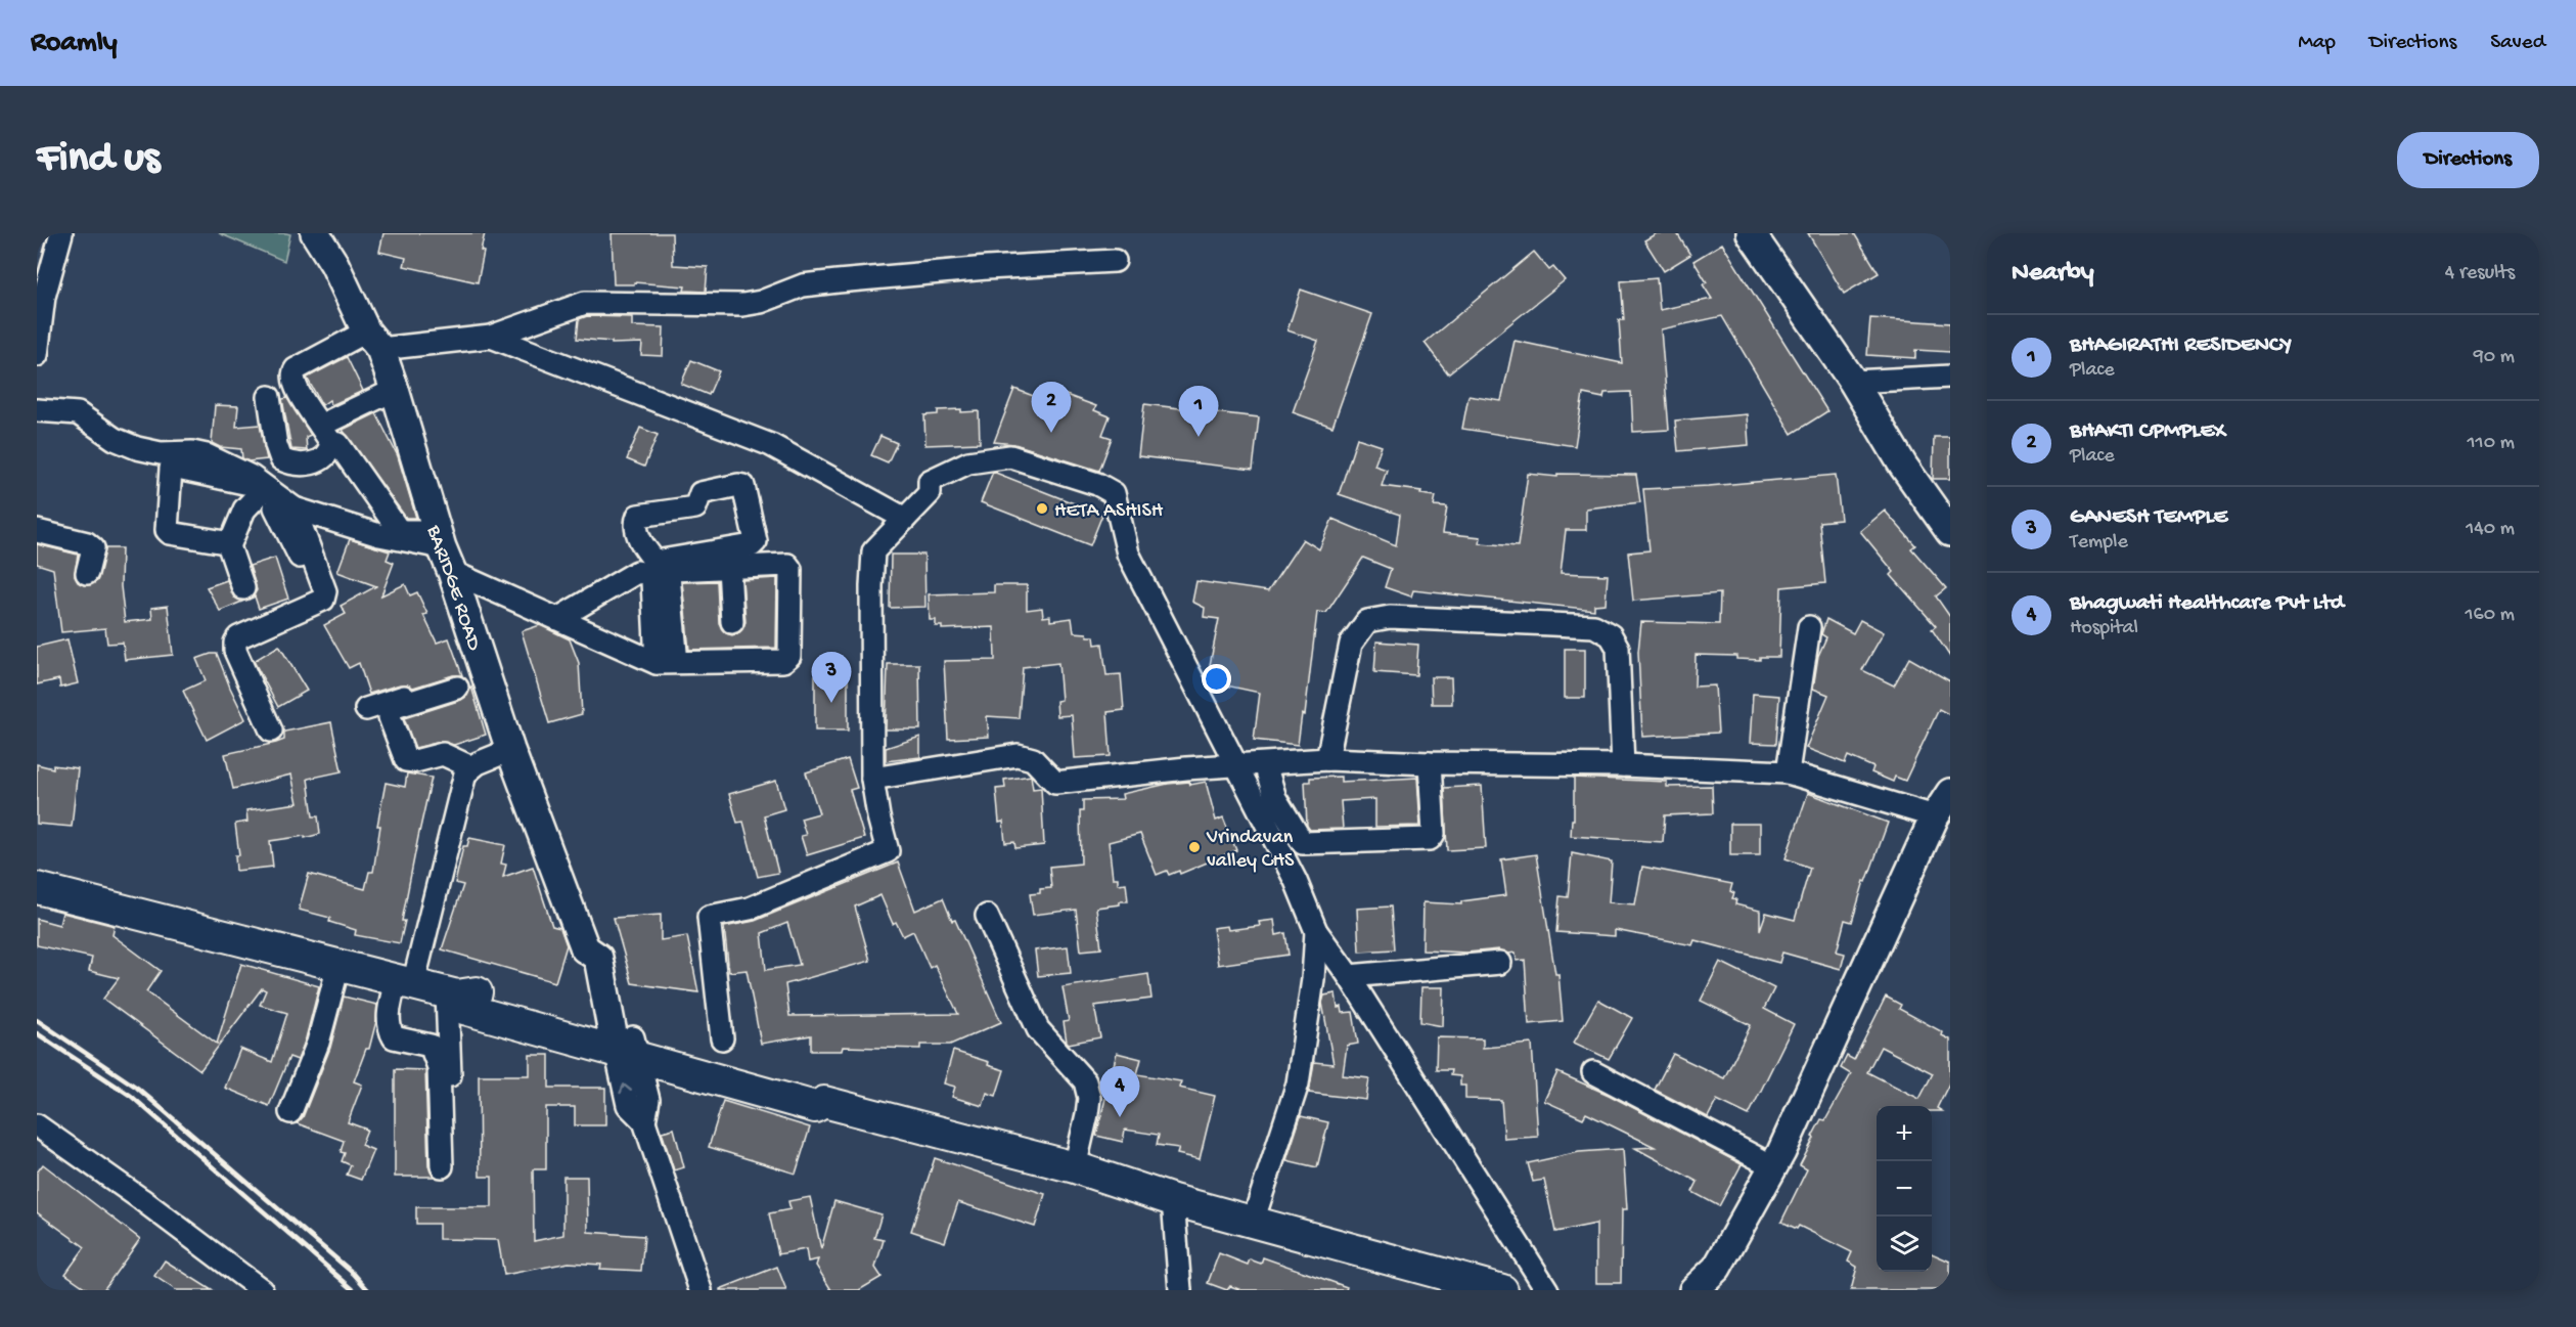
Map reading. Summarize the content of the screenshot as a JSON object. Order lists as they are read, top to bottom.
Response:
{
  "streets": {
    "street": ["BARIDGE ROAD"]
  },
  "places": ["HETA ASHISH", "Vrindavan valley CHS"],
  "page": {
    "header": "Roamly",
    "nav": ["Map", "Directions", "Saved"],
    "buttons": "Directions",
    "title": "Find us",
    "heading": ["Nearby", "4 results"],
    "list": [
      {
        "mark": "1",
        "name": "BHAGIRATHI RESIDENCY",
        "note": "Place",
        "value": "90 m"
      },
      {
        "mark": "2",
        "name": "BHAKTI CPMPLEX",
        "note": "Place",
        "value": "110 m"
      },
      {
        "mark": "3",
        "name": "GANESH TEMPLE",
        "note": "Temple",
        "value": "140 m"
      },
      {
        "mark": "4",
        "name": "Bhagwati Healthcare Pvt Ltd",
        "note": "Hospital",
        "value": "160 m"
      }
    ],
    "pins": [
      "2",
      "1",
      "3",
      "4"
    ],
    "map_buttons": ["+", "−"]
  }
}
